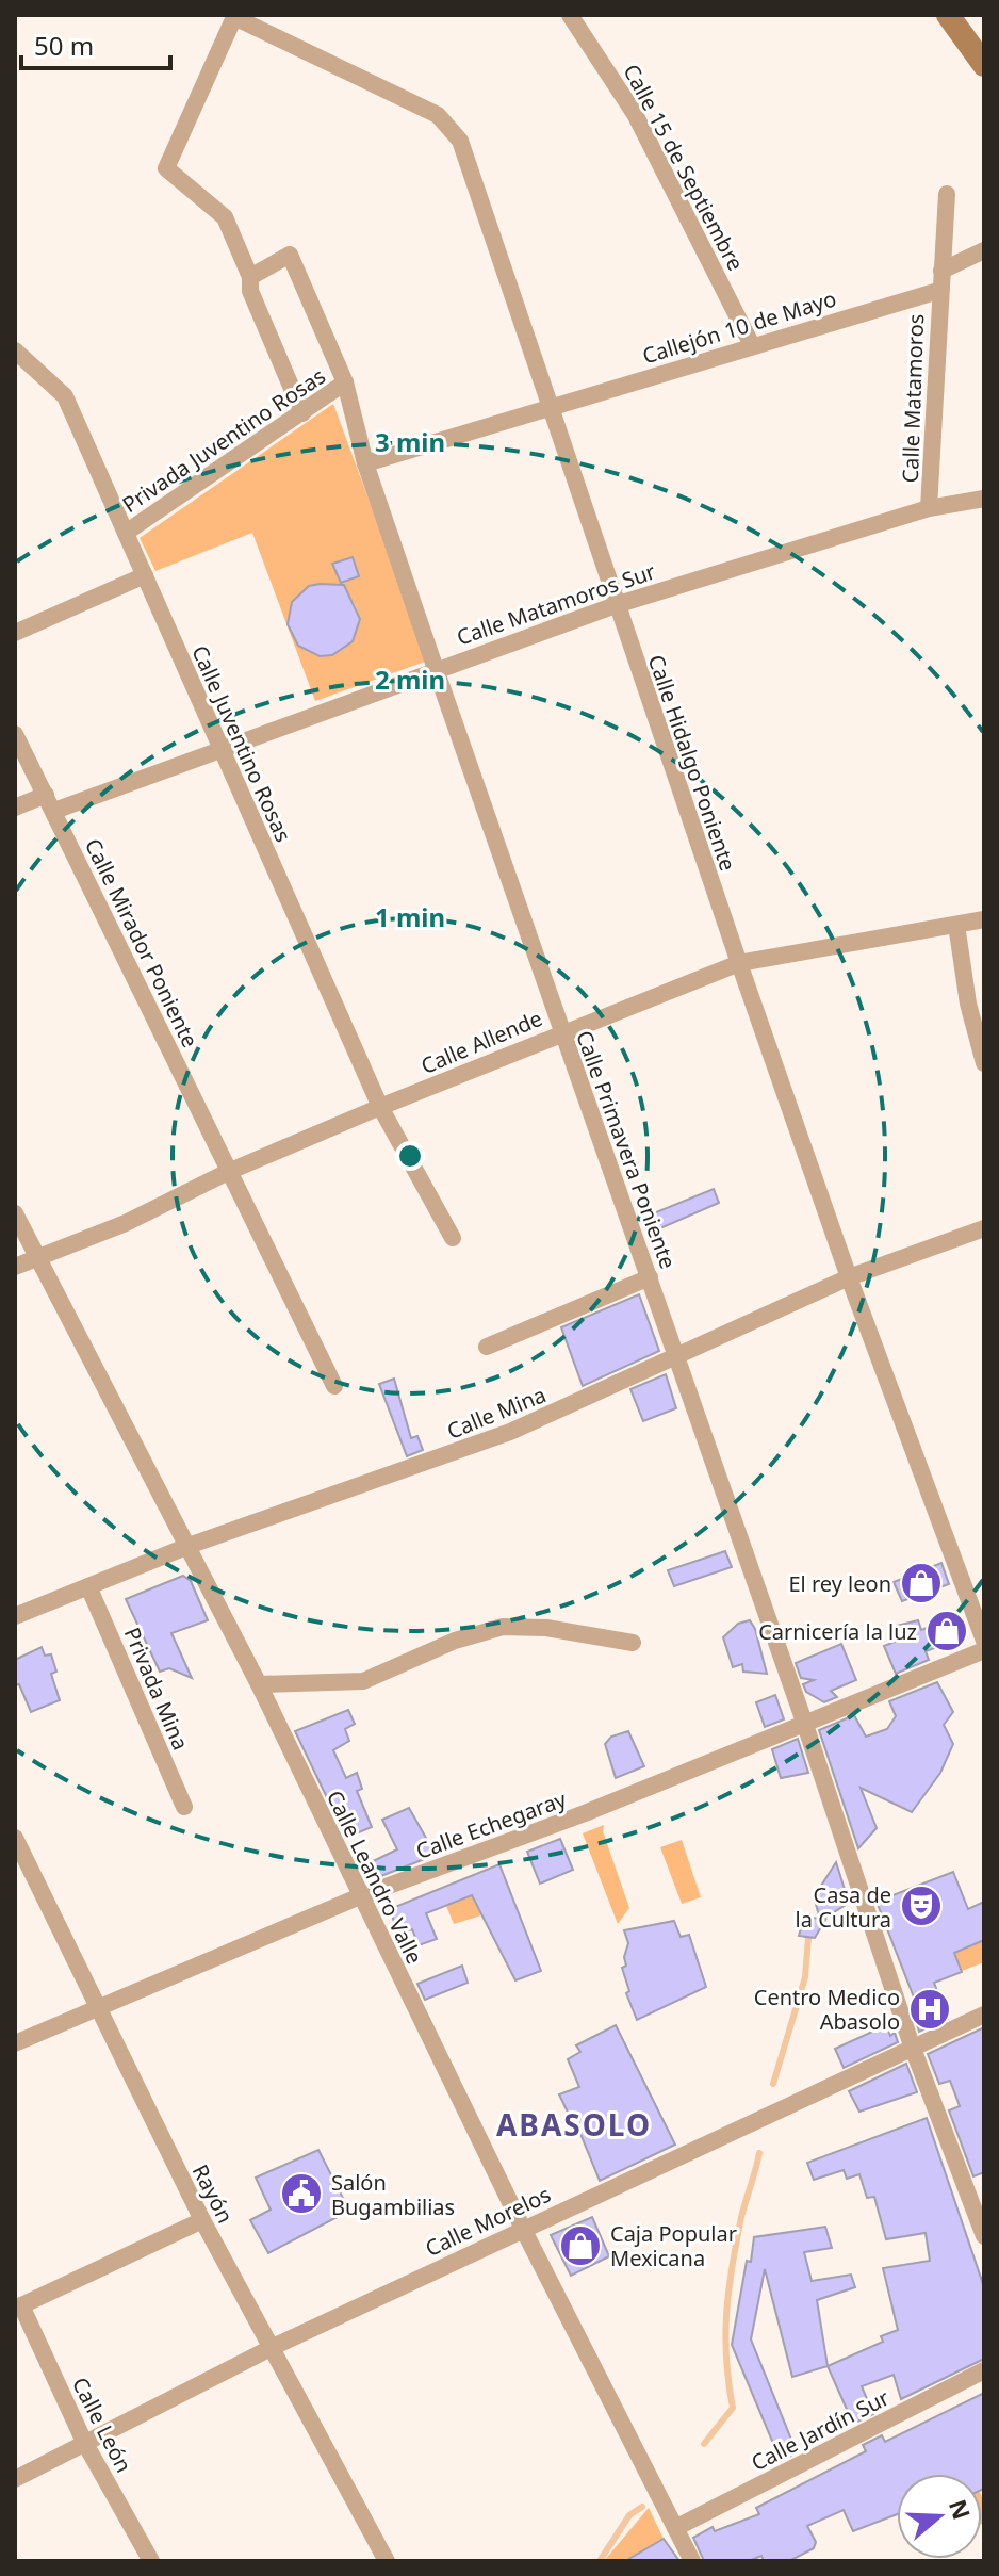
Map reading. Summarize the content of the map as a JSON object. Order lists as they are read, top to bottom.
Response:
{
  "streets": {
    "street": [
      "Calle 15 de Septiembre",
      "Callejón 10 de Mayo",
      "Calle Matamoros",
      "Privada Juventino Rosas",
      "Calle Matamoros Sur",
      "Calle Juventino Rosas",
      "Calle Hidalgo Poniente",
      "Calle Mirador Poniente",
      "Calle Allende",
      "Calle Primavera Poniente",
      "Calle Mina",
      "Privada Mina",
      "Calle Echegaray",
      "Calle Leandro Valle",
      "Rayón",
      "Calle Morelos",
      "Calle León",
      "Calle Jardín Sur"
    ]
  },
  "crossings": [
    ["Calle 15 de Septiembre", "Callejón 10 de Mayo"],
    ["Callejón 10 de Mayo", "Calle Matamoros"],
    ["Callejón 10 de Mayo", "Calle Hidalgo Poniente"],
    ["Calle Matamoros", "Calle Matamoros Sur"],
    ["Privada Juventino Rosas", "Calle Juventino Rosas"],
    ["Privada Juventino Rosas", "Calle Primavera Poniente"],
    ["Calle Matamoros Sur", "Calle Juventino Rosas"],
    ["Calle Matamoros Sur", "Calle Hidalgo Poniente"],
    ["Calle Matamoros Sur", "Calle Mirador Poniente"],
    ["Calle Matamoros Sur", "Calle Primavera Poniente"],
    ["Calle Juventino Rosas", "Calle Allende"],
    ["Calle Hidalgo Poniente", "Calle Allende"],
    ["Calle Hidalgo Poniente", "Calle Mina"],
    ["Calle Mirador Poniente", "Calle Allende"],
    ["Calle Allende", "Calle Primavera Poniente"],
    ["Calle Allende", "Calle Leandro Valle"],
    ["Calle Primavera Poniente", "Calle Mina"],
    ["Calle Primavera Poniente", "Calle Echegaray"],
    ["Calle Primavera Poniente", "Calle Morelos"],
    ["Calle Mina", "Privada Mina"],
    ["Calle Mina", "Calle Leandro Valle"],
    ["Calle Echegaray", "Calle Leandro Valle"],
    ["Calle Echegaray", "Rayón"],
    ["Calle Leandro Valle", "Calle Morelos"],
    ["Calle Leandro Valle", "Calle Jardín Sur"],
    ["Rayón", "Calle Morelos"],
    ["Calle Morelos", "Calle León"]
  ],
  "districts": ["ABASOLO"],
  "places": {
    "shop": ["El rey leon", "Carnicería la luz", "Caja Popular Mexicana"],
    "theatre": ["Casa de la Cultura"],
    "hospital": ["Centro Medico Abasolo"],
    "public building": ["Salón Bugambilias"]
  },
  "scale_bar": "50 m",
  "north": "right",
  "rings": ["3 min", "2 min", "1 min"]
}
